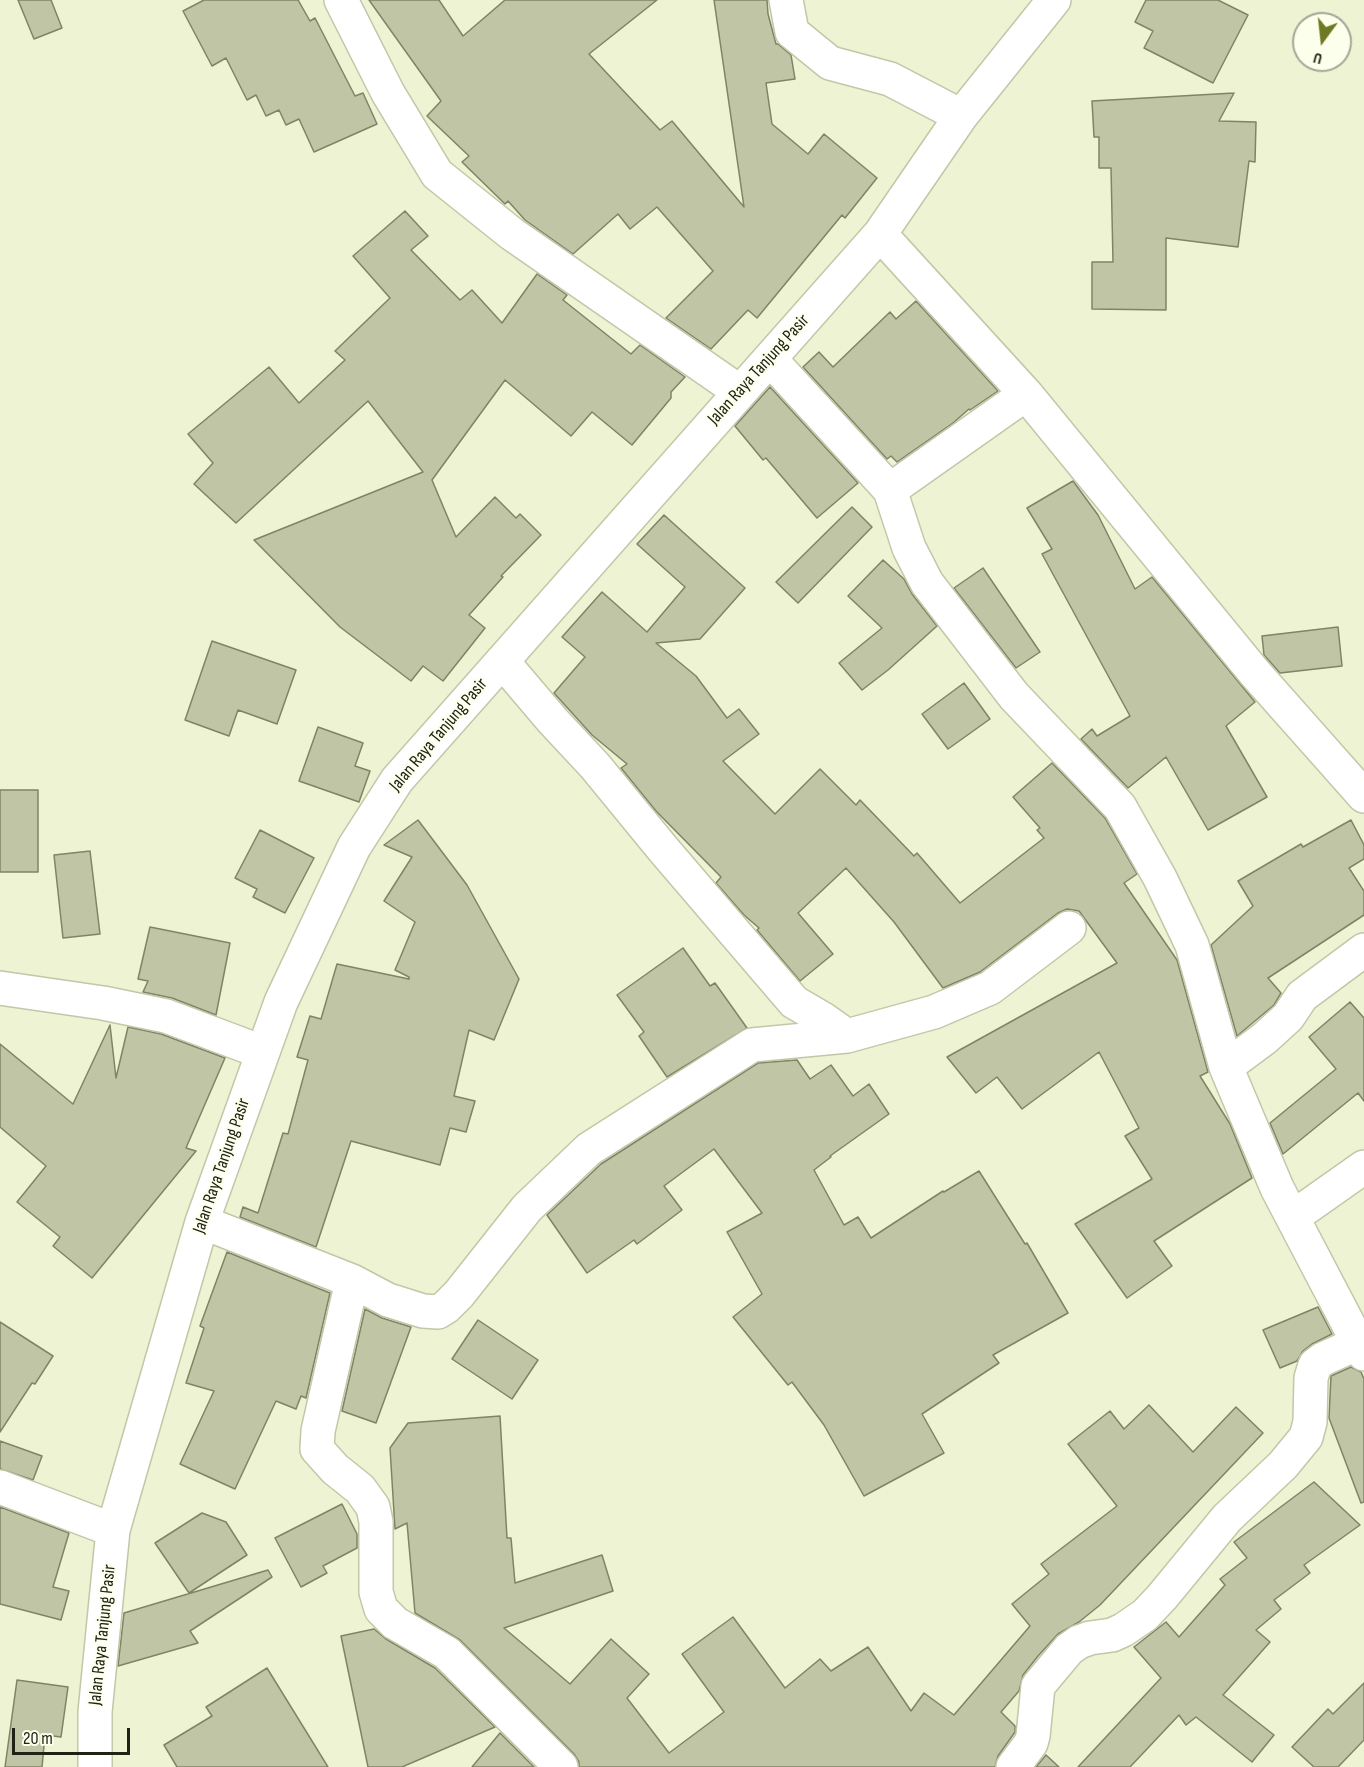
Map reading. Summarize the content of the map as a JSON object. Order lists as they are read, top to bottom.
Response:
{
  "streets": {
    "street": ["Jalan Raya Tanjung Pasir"]
  },
  "scale_bar": "20 m",
  "north": "bottom"
}
